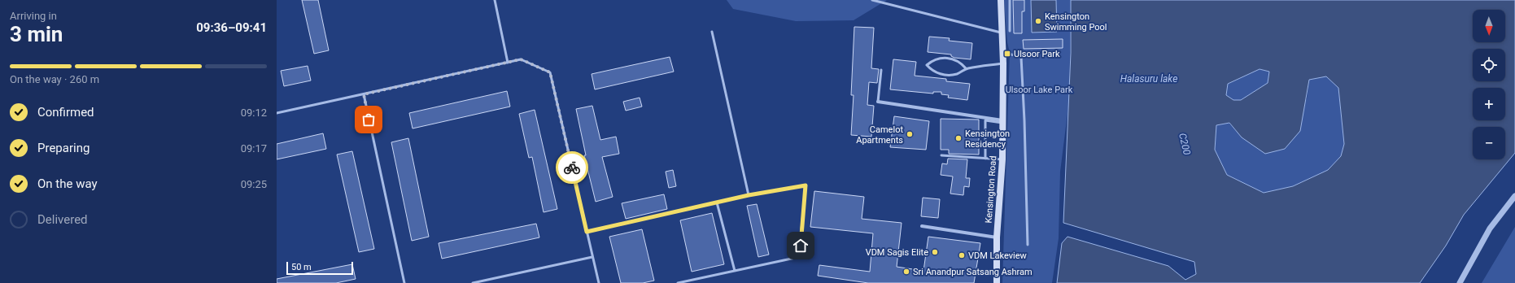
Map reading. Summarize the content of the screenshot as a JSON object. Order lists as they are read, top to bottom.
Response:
{
  "streets": {
    "main road": ["Kensington Road"]
  },
  "water": ["Halasuru lake", "C200"],
  "parks": ["Ulsoor Lake Park"],
  "places": {
    "other": [
      "Kensington Swimming Pool",
      "Camelot Apartments",
      "Kensington Residency",
      "VDM Sagis Elite",
      "VDM Lakeview",
      "Sri Anandpur Satsang Ashram"
    ],
    "transit": ["Ulsoor Park"]
  },
  "scale_bar": "50 m",
  "north": "bottom",
  "page": {
    "heading": ["3 min", "Arriving in", "09:36–09:41"],
    "map_buttons": ["+", "−"],
    "bar": "On the way · 260 m",
    "list": [
      ["Confirmed", "09:12"],
      ["Preparing", "09:17"],
      ["On the way", "09:25"],
      "Delivered"
    ],
    "scale": "50 m"
  }
}
